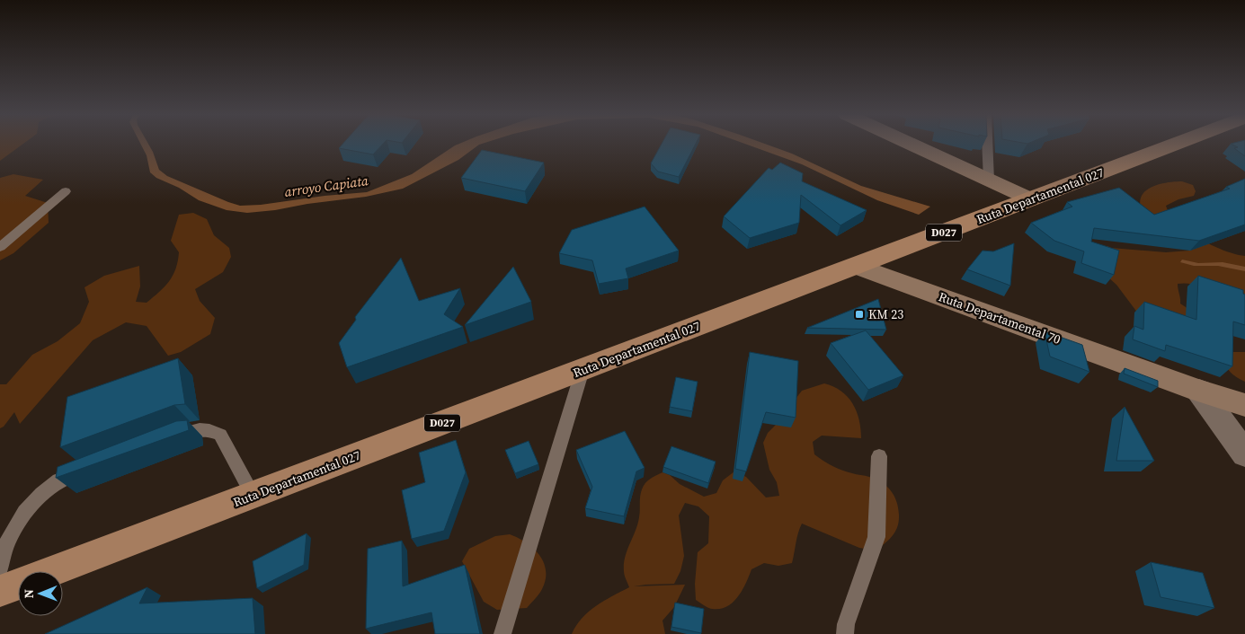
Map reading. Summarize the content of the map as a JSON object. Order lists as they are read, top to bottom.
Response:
{
  "streets": {
    "main road": ["Ruta Departamental 027", "D027", "Ruta Departamental 70"]
  },
  "crossings": [
    ["Ruta Departamental 027", "Ruta Departamental 70"]
  ],
  "water": ["arroyo Capiata"],
  "places": {
    "transit": ["KM 23"]
  },
  "north": "left"
}
